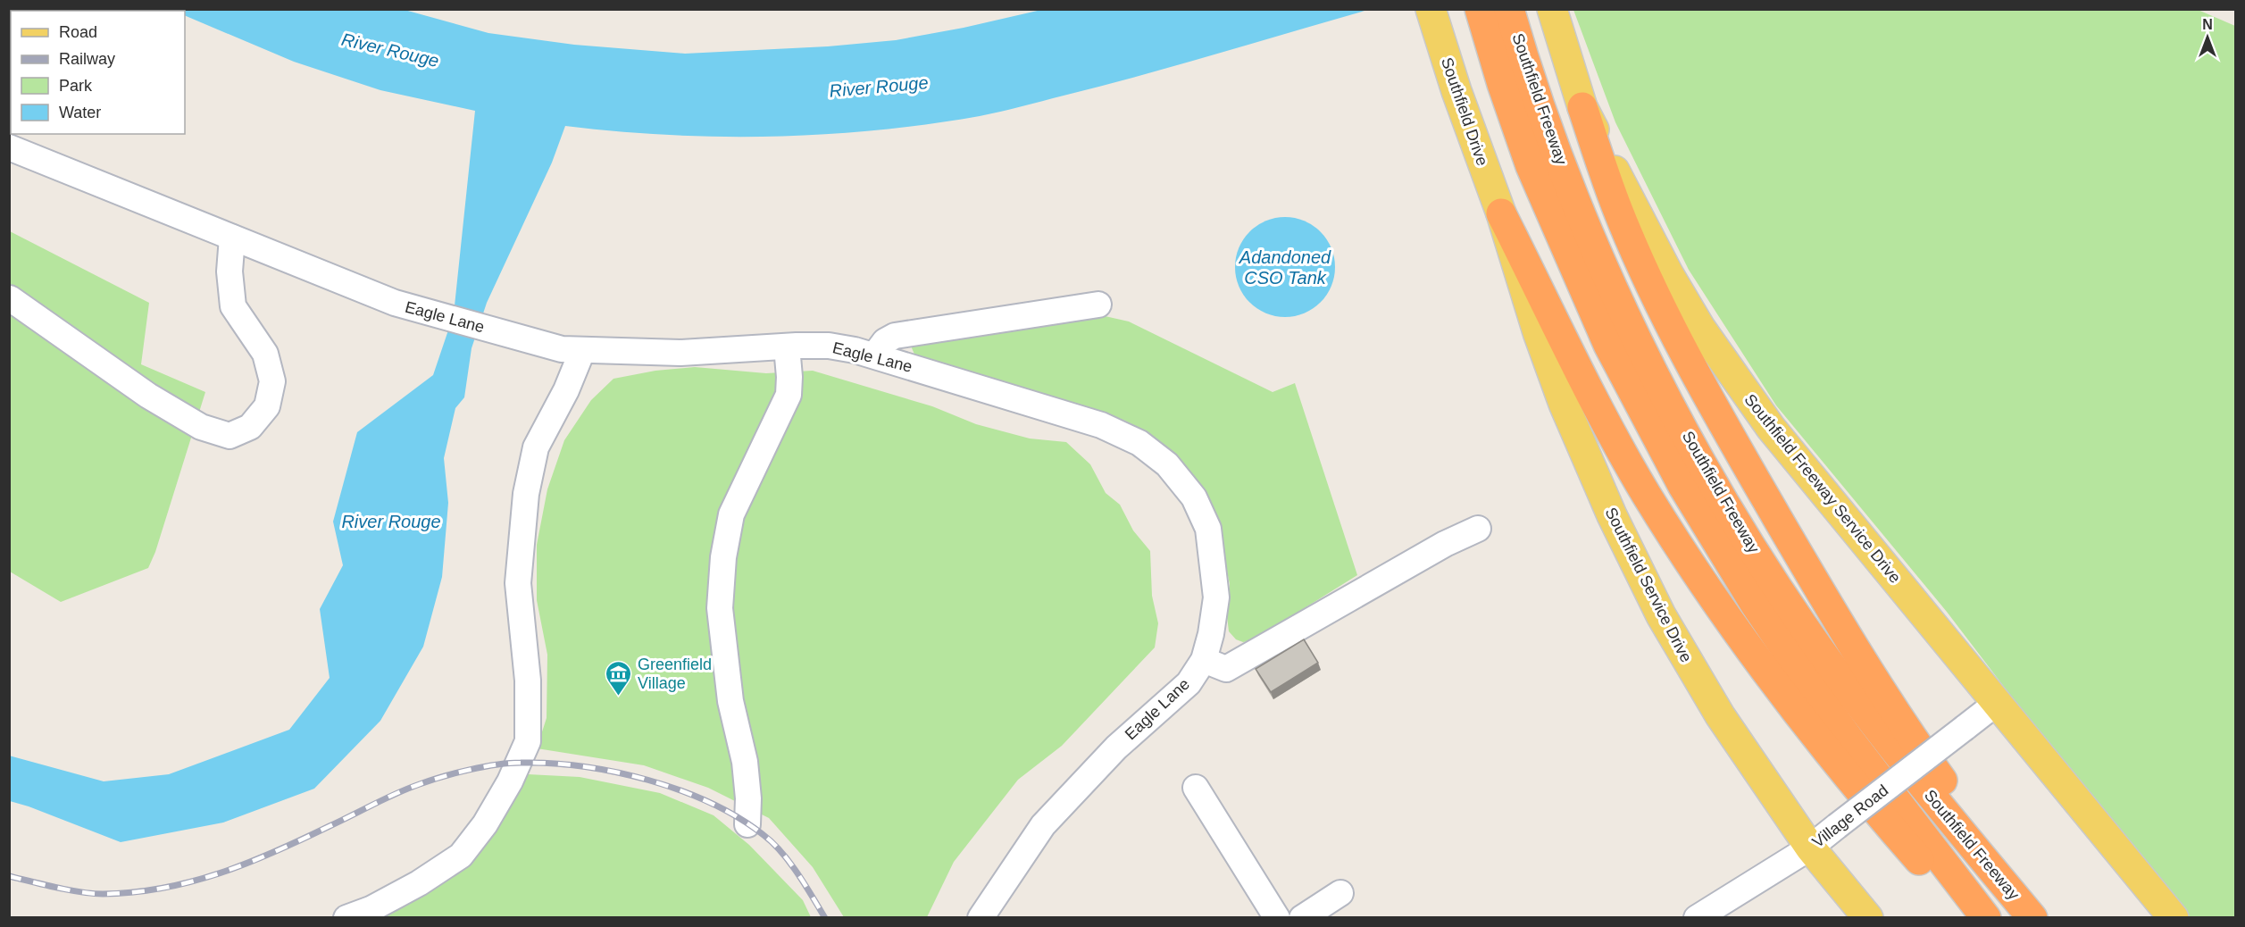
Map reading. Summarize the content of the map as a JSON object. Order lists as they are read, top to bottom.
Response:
{
  "streets": {
    "highway": ["Southfield Freeway"],
    "main road": ["Southfield Drive", "Southfield Freeway Service Drive", "Southfield Service Drive"],
    "street": ["Eagle Lane", "Village Road"]
  },
  "crossings": [
    ["Southfield Drive", "Southfield Service Drive"],
    ["Southfield Freeway Service Drive", "Village Road"],
    ["Southfield Service Drive", "Village Road"]
  ],
  "water": ["River Rouge", "Adandoned CSO Tank"],
  "places": {
    "museum": ["Greenfield Village"]
  },
  "legend": [
    "Road",
    "Railway",
    "Park",
    "Water"
  ],
  "north": "top"
}
